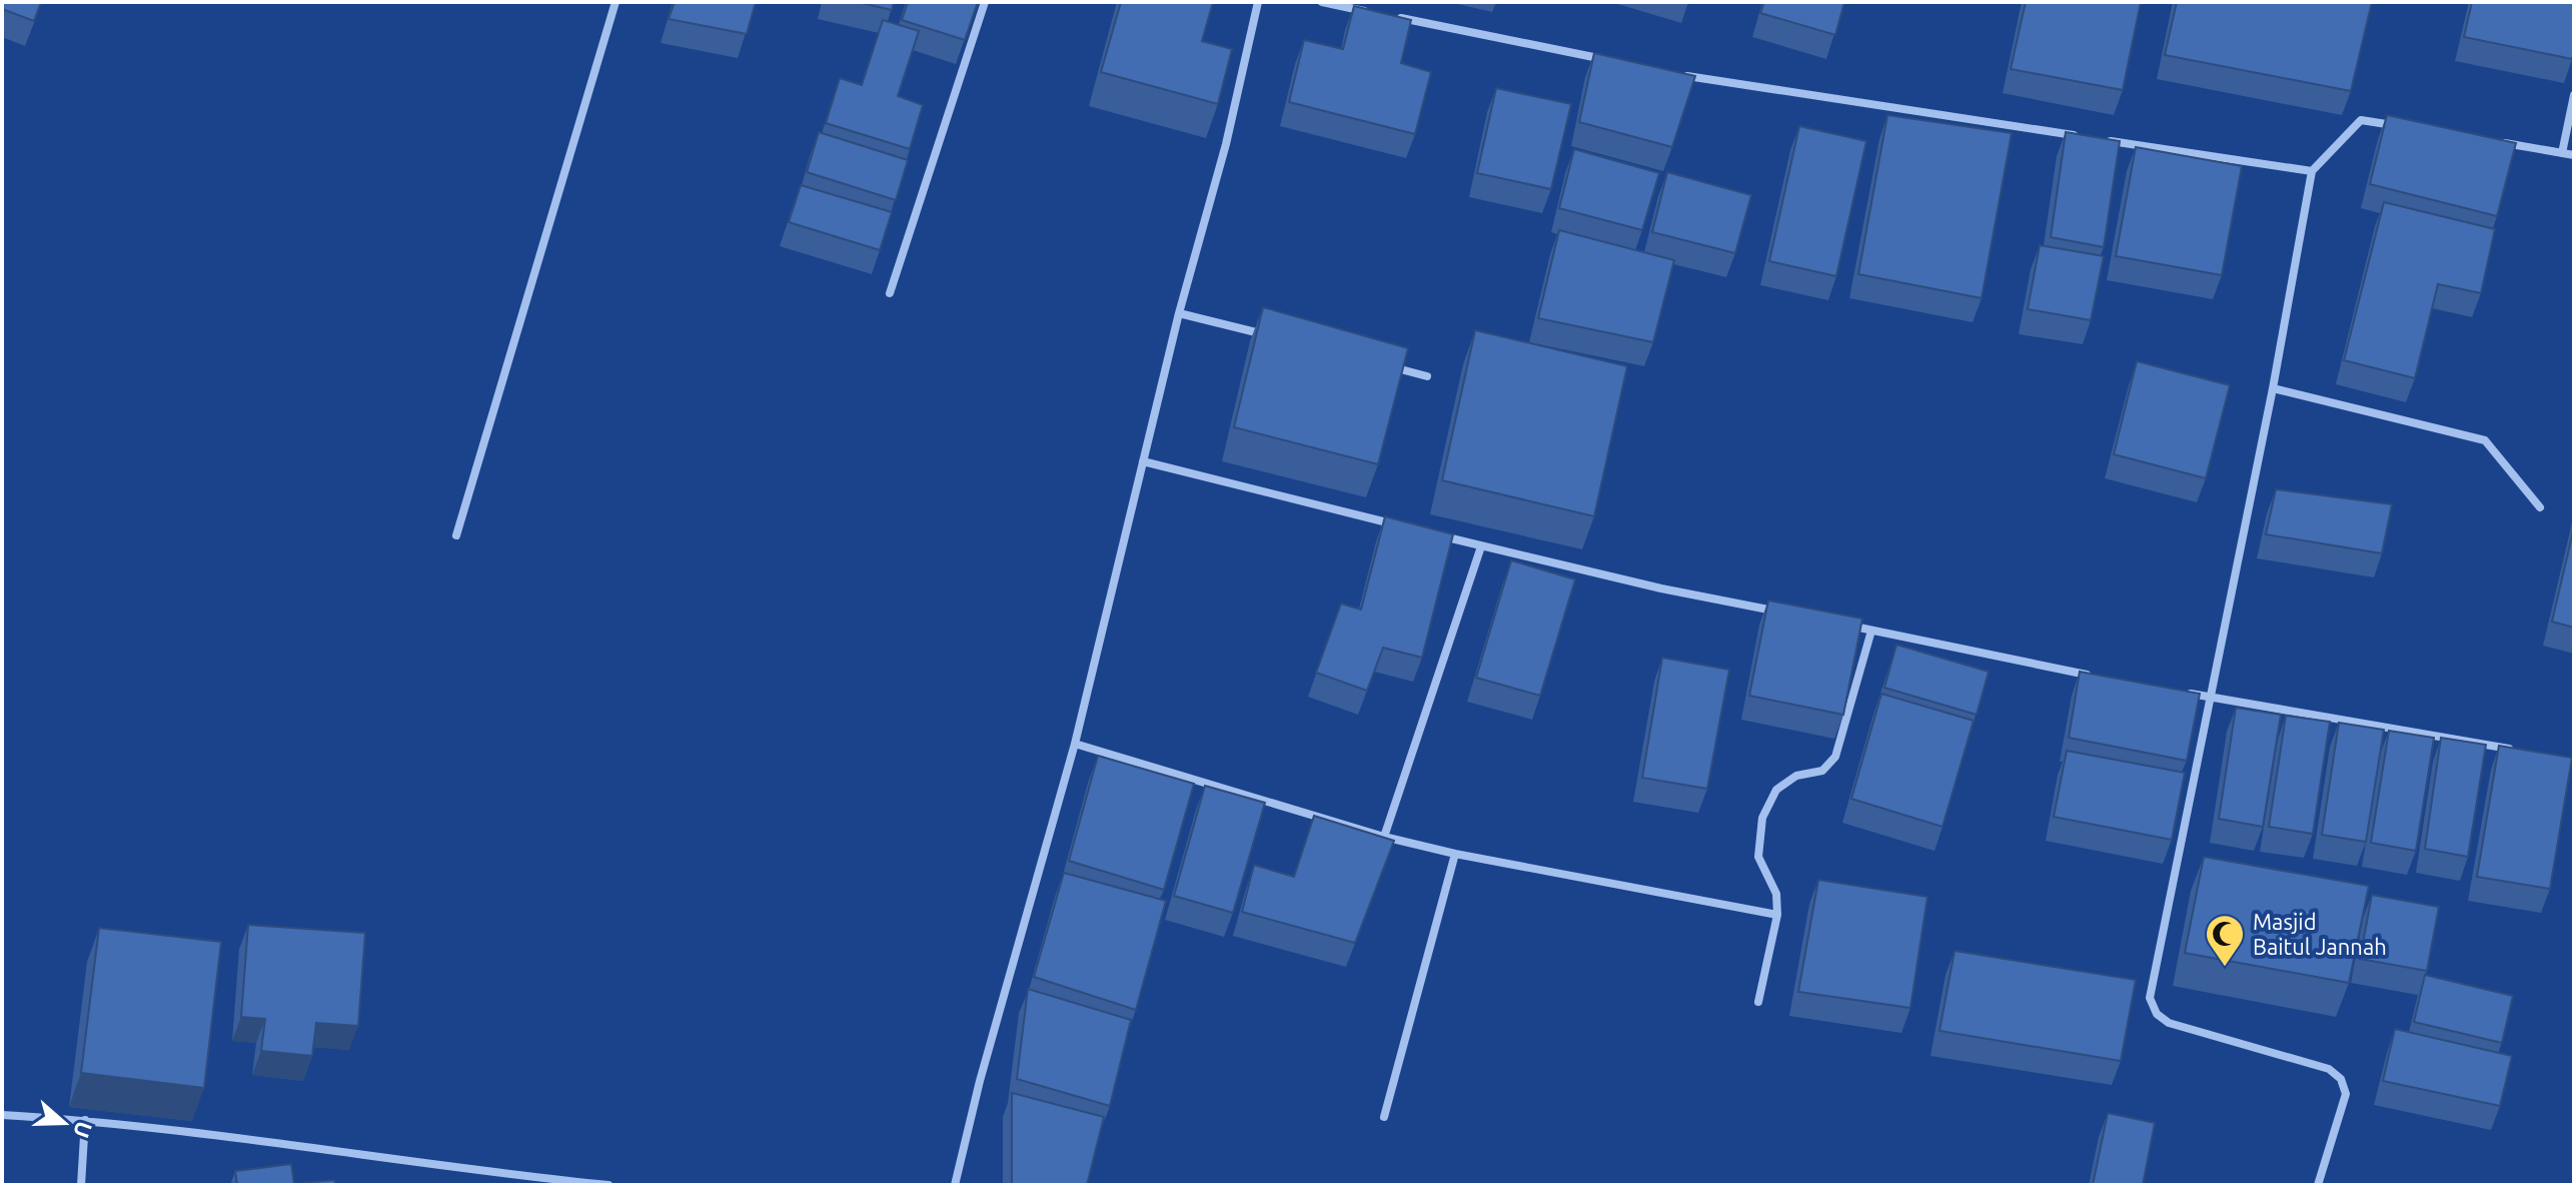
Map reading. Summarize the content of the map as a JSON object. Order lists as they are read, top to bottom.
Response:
{
  "places": {
    "mosque": ["Masjid Baitul Jannah"]
  },
  "north": "right"
}
